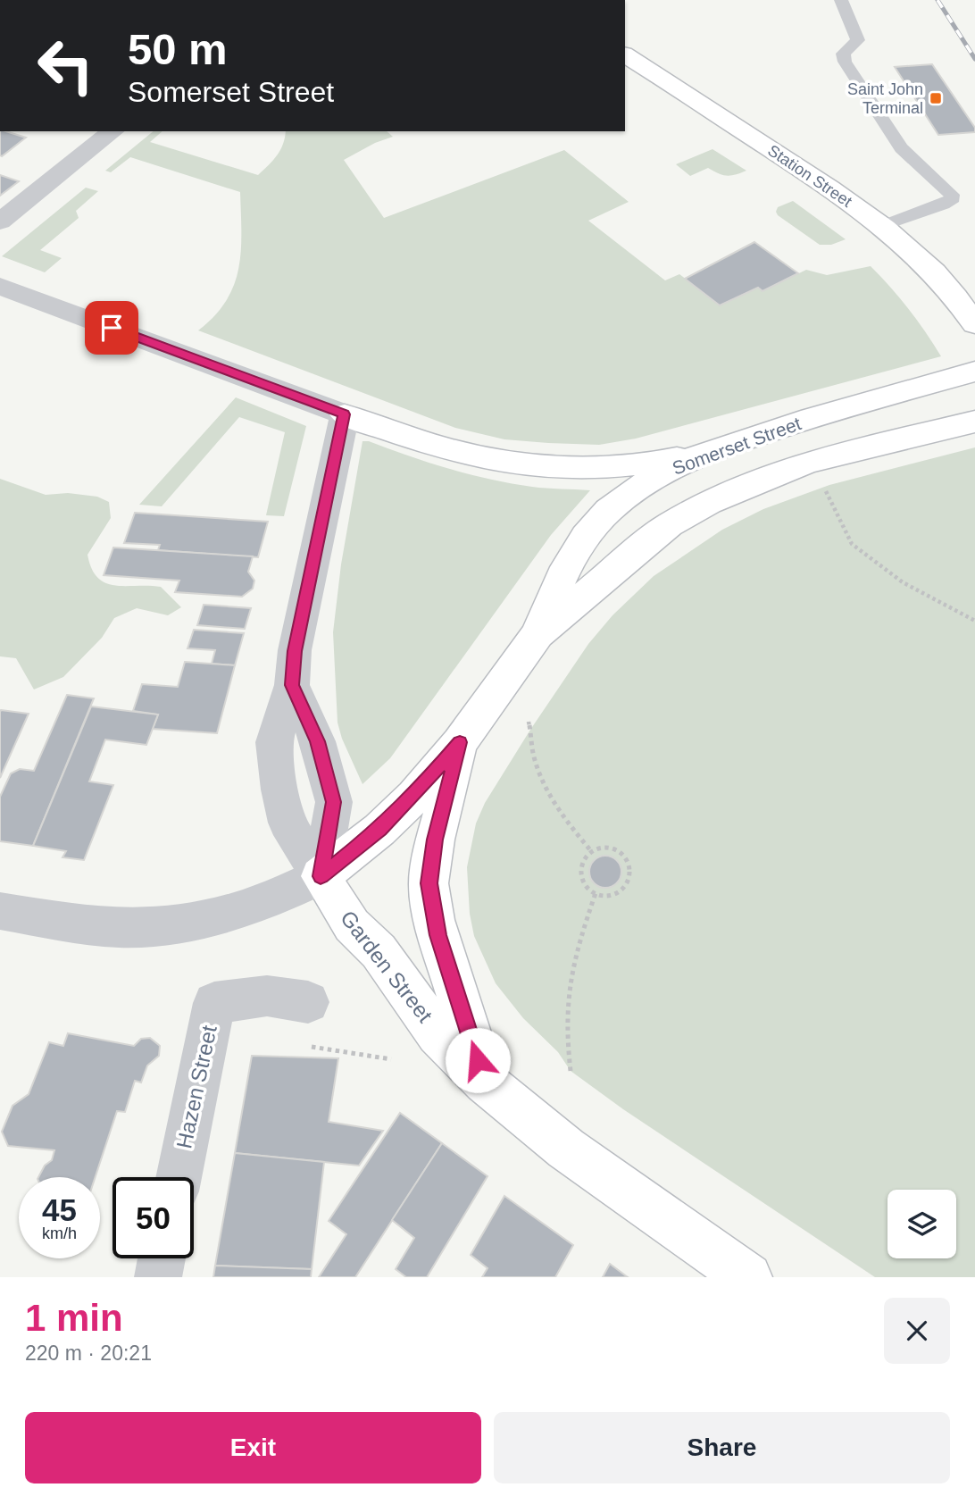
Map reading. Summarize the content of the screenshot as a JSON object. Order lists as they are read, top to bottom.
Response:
{
  "streets": {
    "main road": ["Station Street", "Somerset Street", "Garden Street"],
    "street": ["Hazen Street"]
  },
  "crossings": [
    ["Somerset Street", "Garden Street"]
  ],
  "places": {
    "transit": ["Saint John Terminal"]
  },
  "page": {
    "turn": ["50 m", "Somerset Street"],
    "speed": "45 km/h",
    "limit": "50",
    "heading": ["1 min", "220 m · 20:21"],
    "buttons": ["Exit", "Share"]
  }
}
